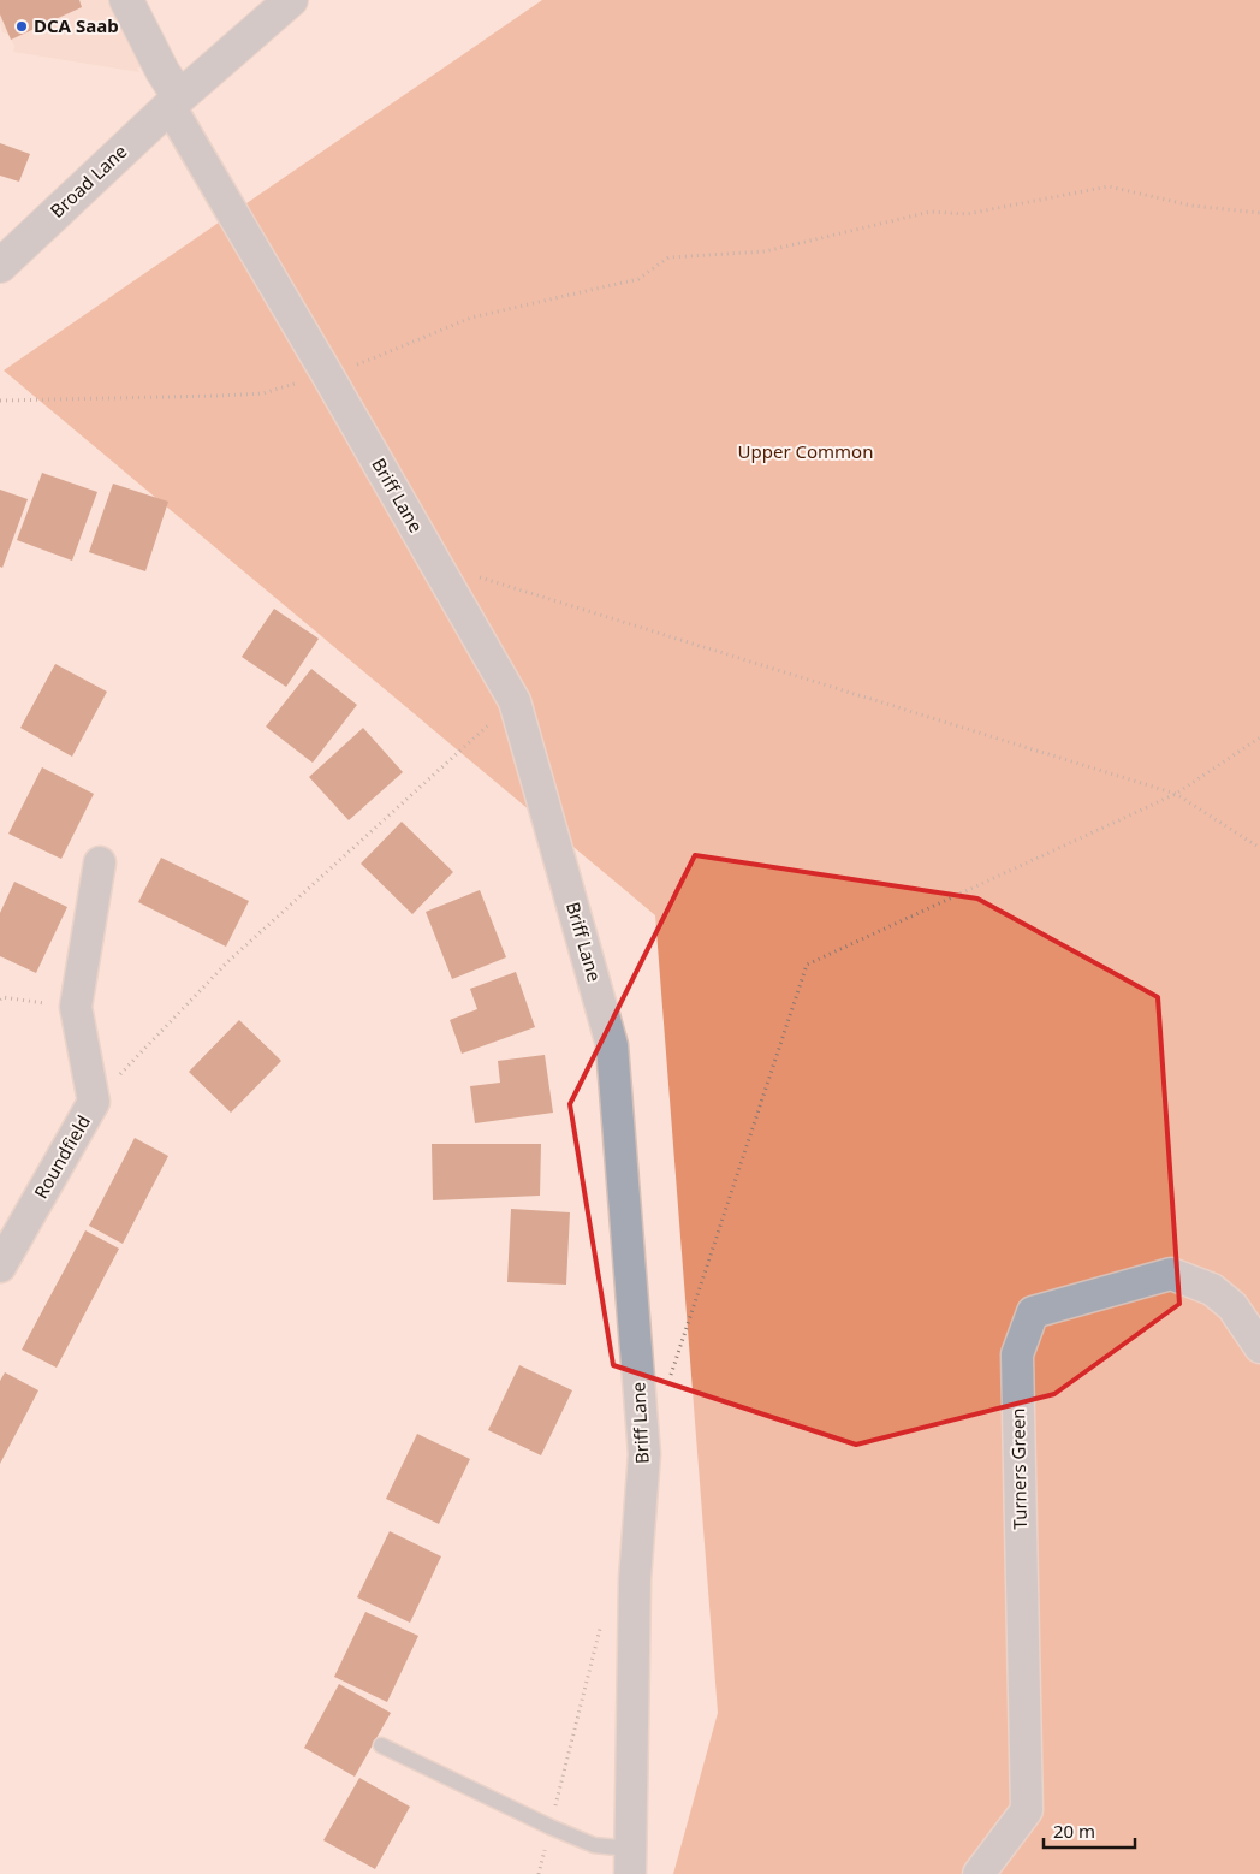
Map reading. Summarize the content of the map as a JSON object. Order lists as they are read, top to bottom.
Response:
{
  "streets": {
    "street": [
      "Broad Lane",
      "Briff Lane",
      "Roundfield",
      "Turners Green"
    ]
  },
  "crossings": [
    ["Broad Lane", "Briff Lane"]
  ],
  "parks": ["Upper Common"],
  "places": ["DCA Saab"],
  "scale_bar": "20 m"
}
